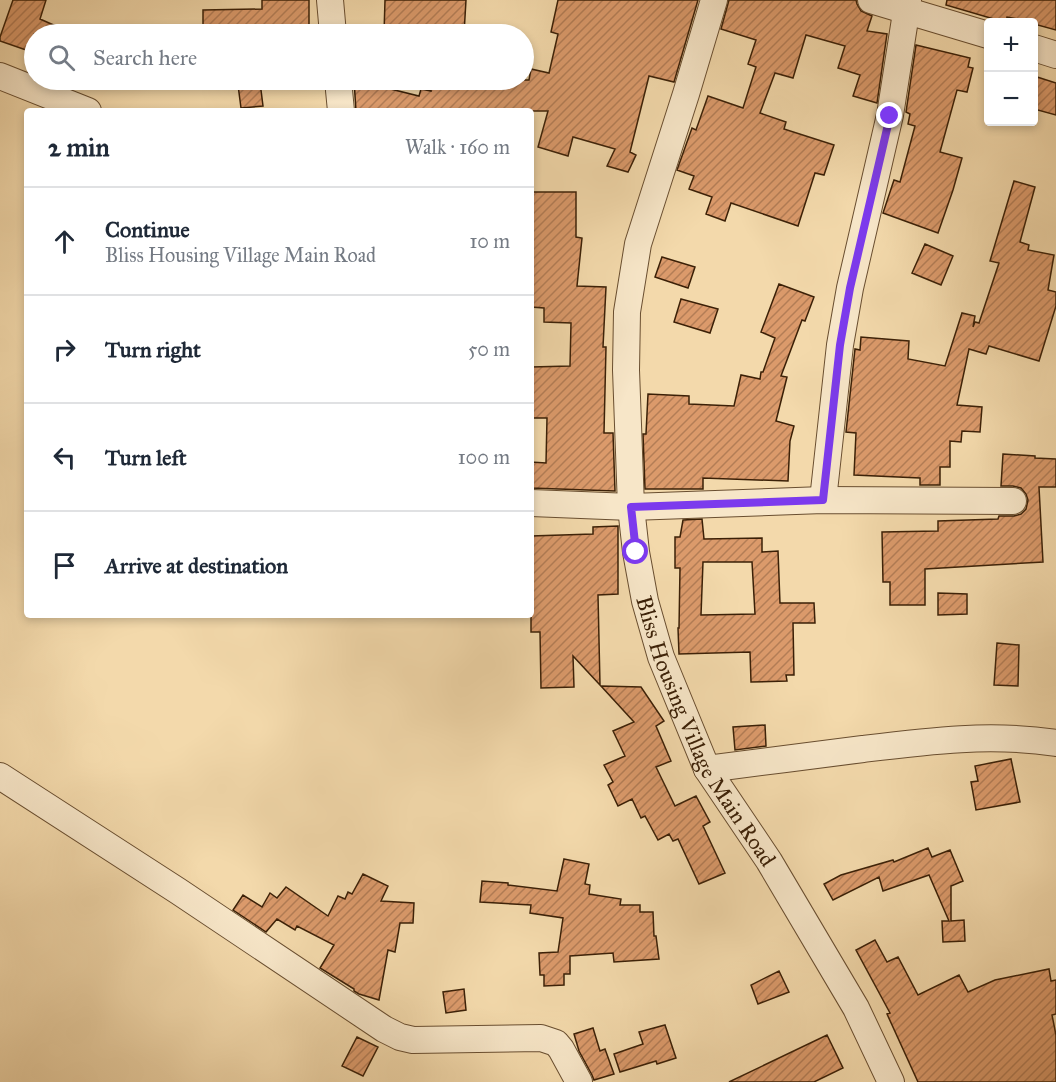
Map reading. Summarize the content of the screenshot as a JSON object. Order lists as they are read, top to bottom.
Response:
{
  "streets": {
    "street": ["Bliss Housing Village Main Road"]
  },
  "page": {
    "map_buttons": ["+", "−"],
    "search": "Search here",
    "heading": ["2 min", "Walk · 160 m"],
    "list": [
      ["Continue", "Bliss Housing Village Main Road", "10 m"],
      ["Turn right", "50 m"],
      ["Turn left", "100 m"],
      "Arrive at destination"
    ]
  }
}
